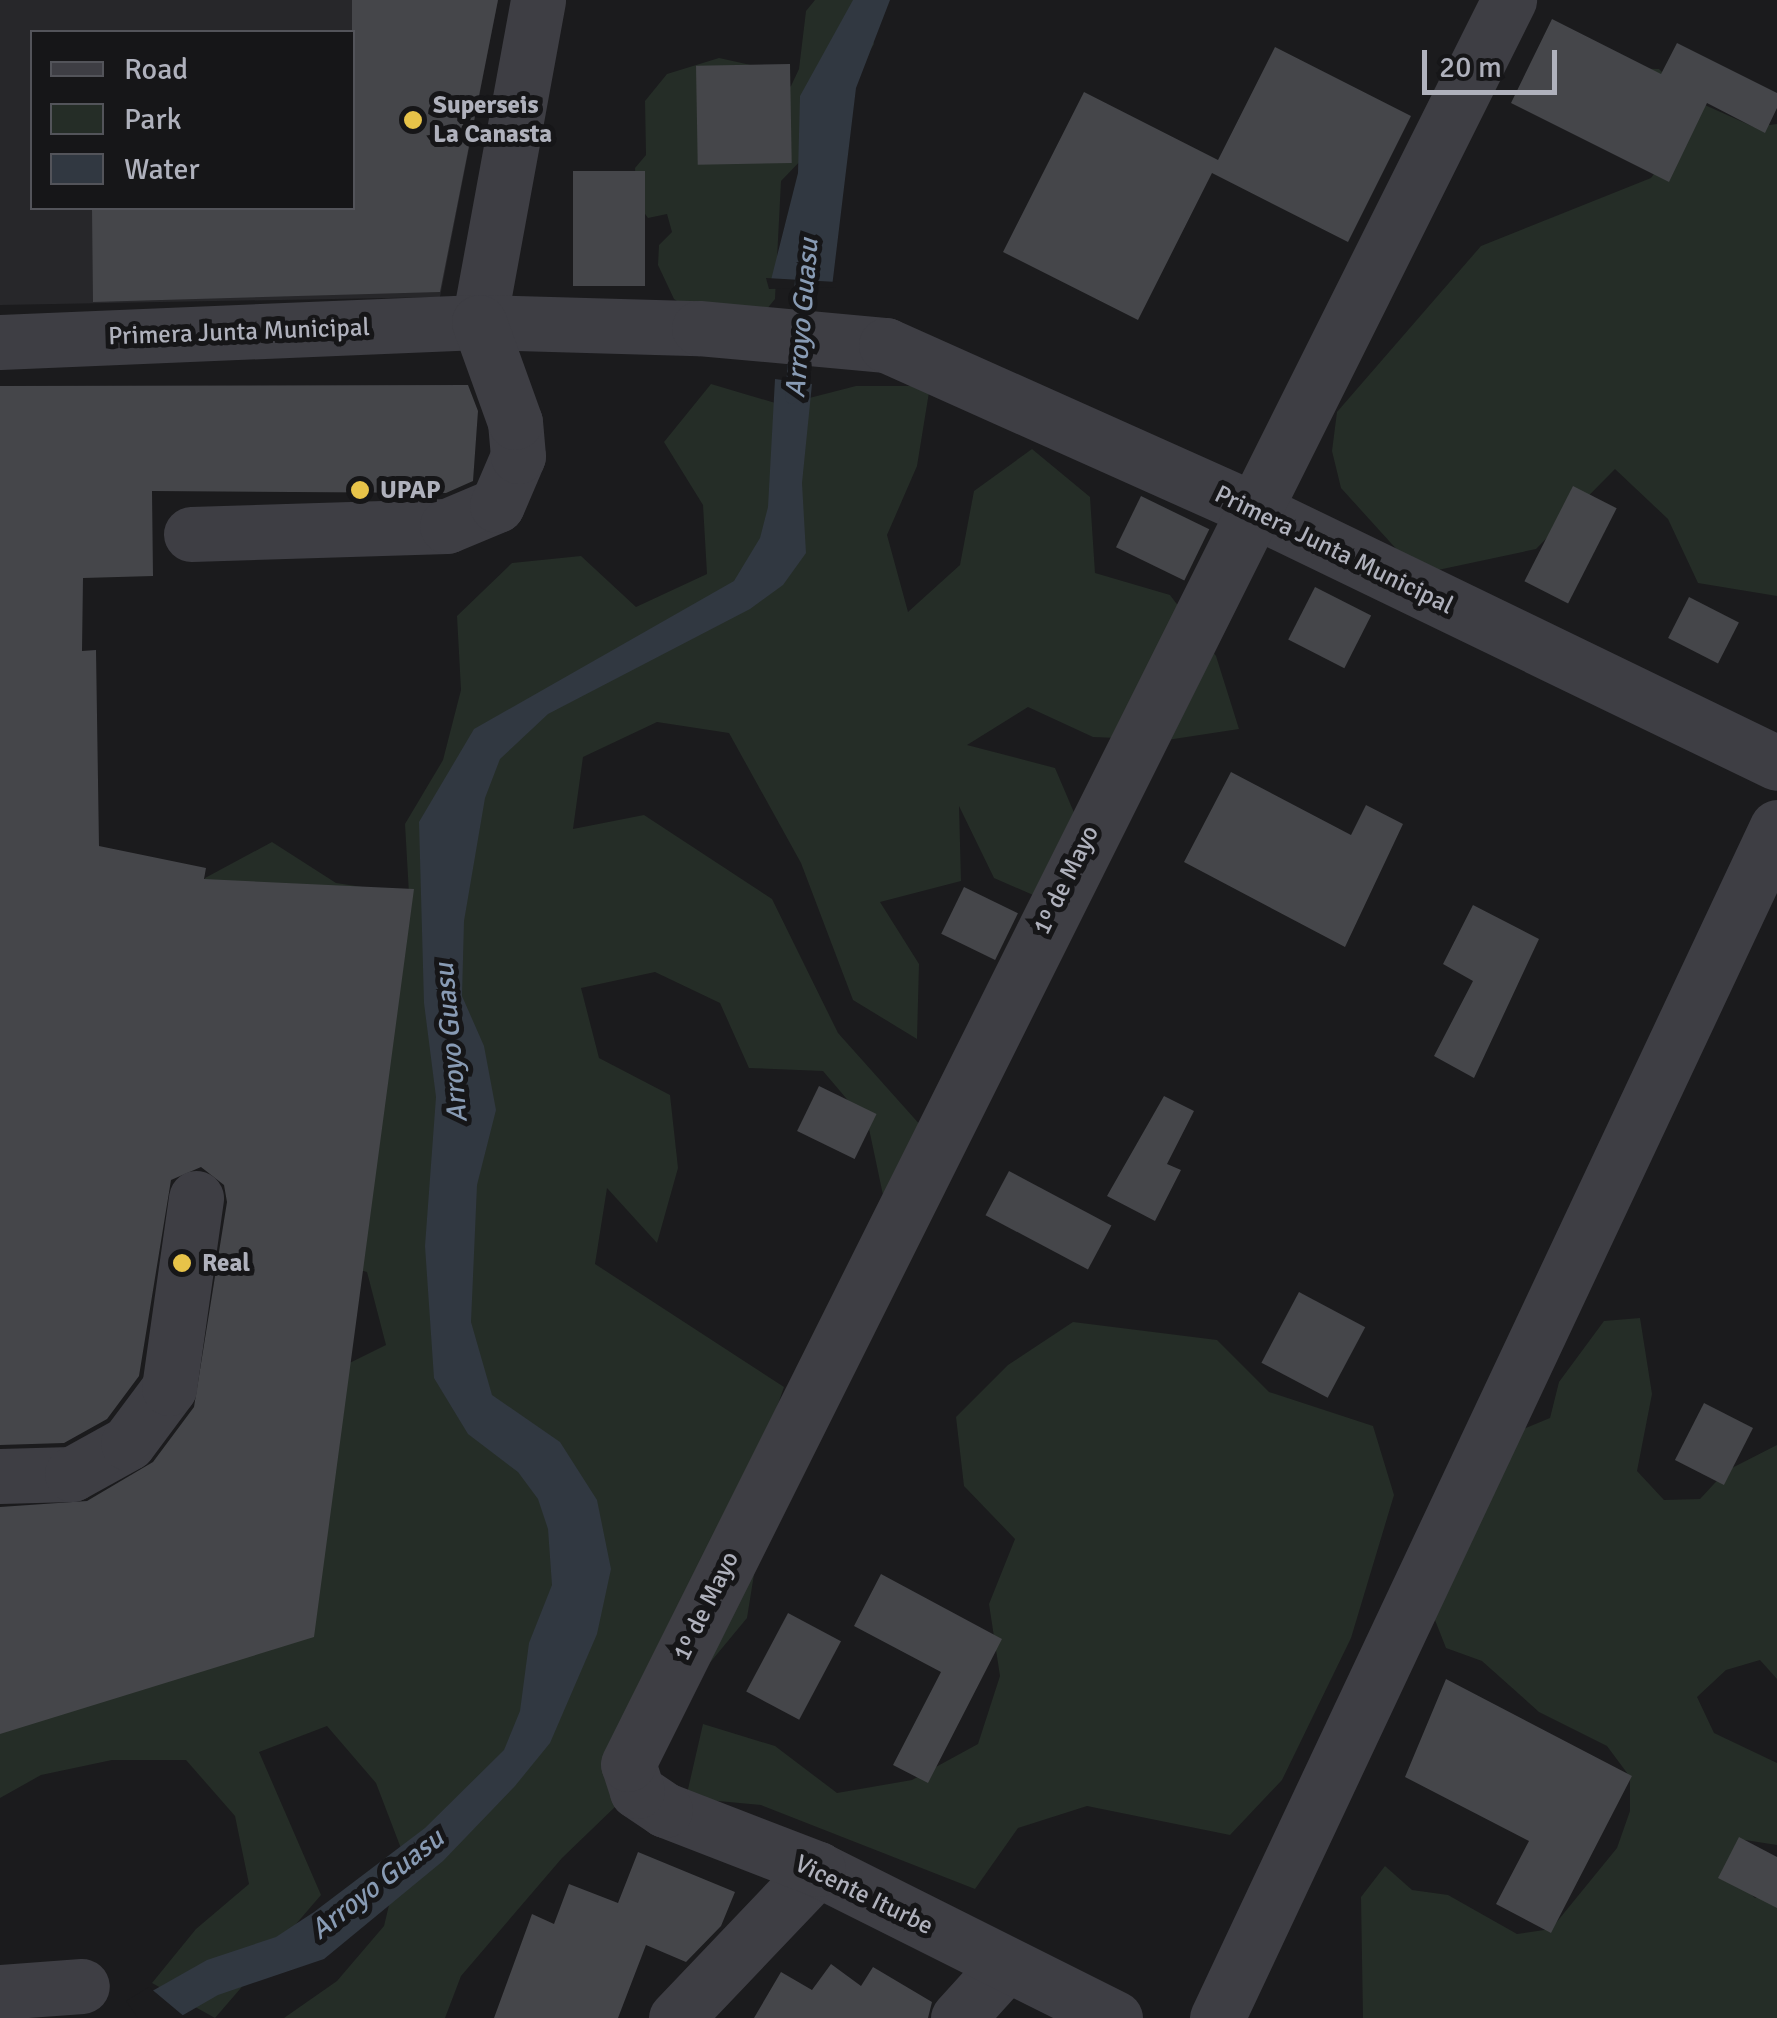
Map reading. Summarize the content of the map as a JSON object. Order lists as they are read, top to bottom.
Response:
{
  "streets": {
    "street": ["Primera Junta Municipal", "1º de Mayo", "Vicente Iturbe"]
  },
  "crossings": [
    ["Primera Junta Municipal", "1º de Mayo"],
    ["1º de Mayo", "Vicente Iturbe"]
  ],
  "water": ["Arroyo Guasu"],
  "places": ["Superseis La Canasta", "UPAP", "Real"],
  "legend": ["Road", "Park", "Water"],
  "scale_bar": "20 m"
}
